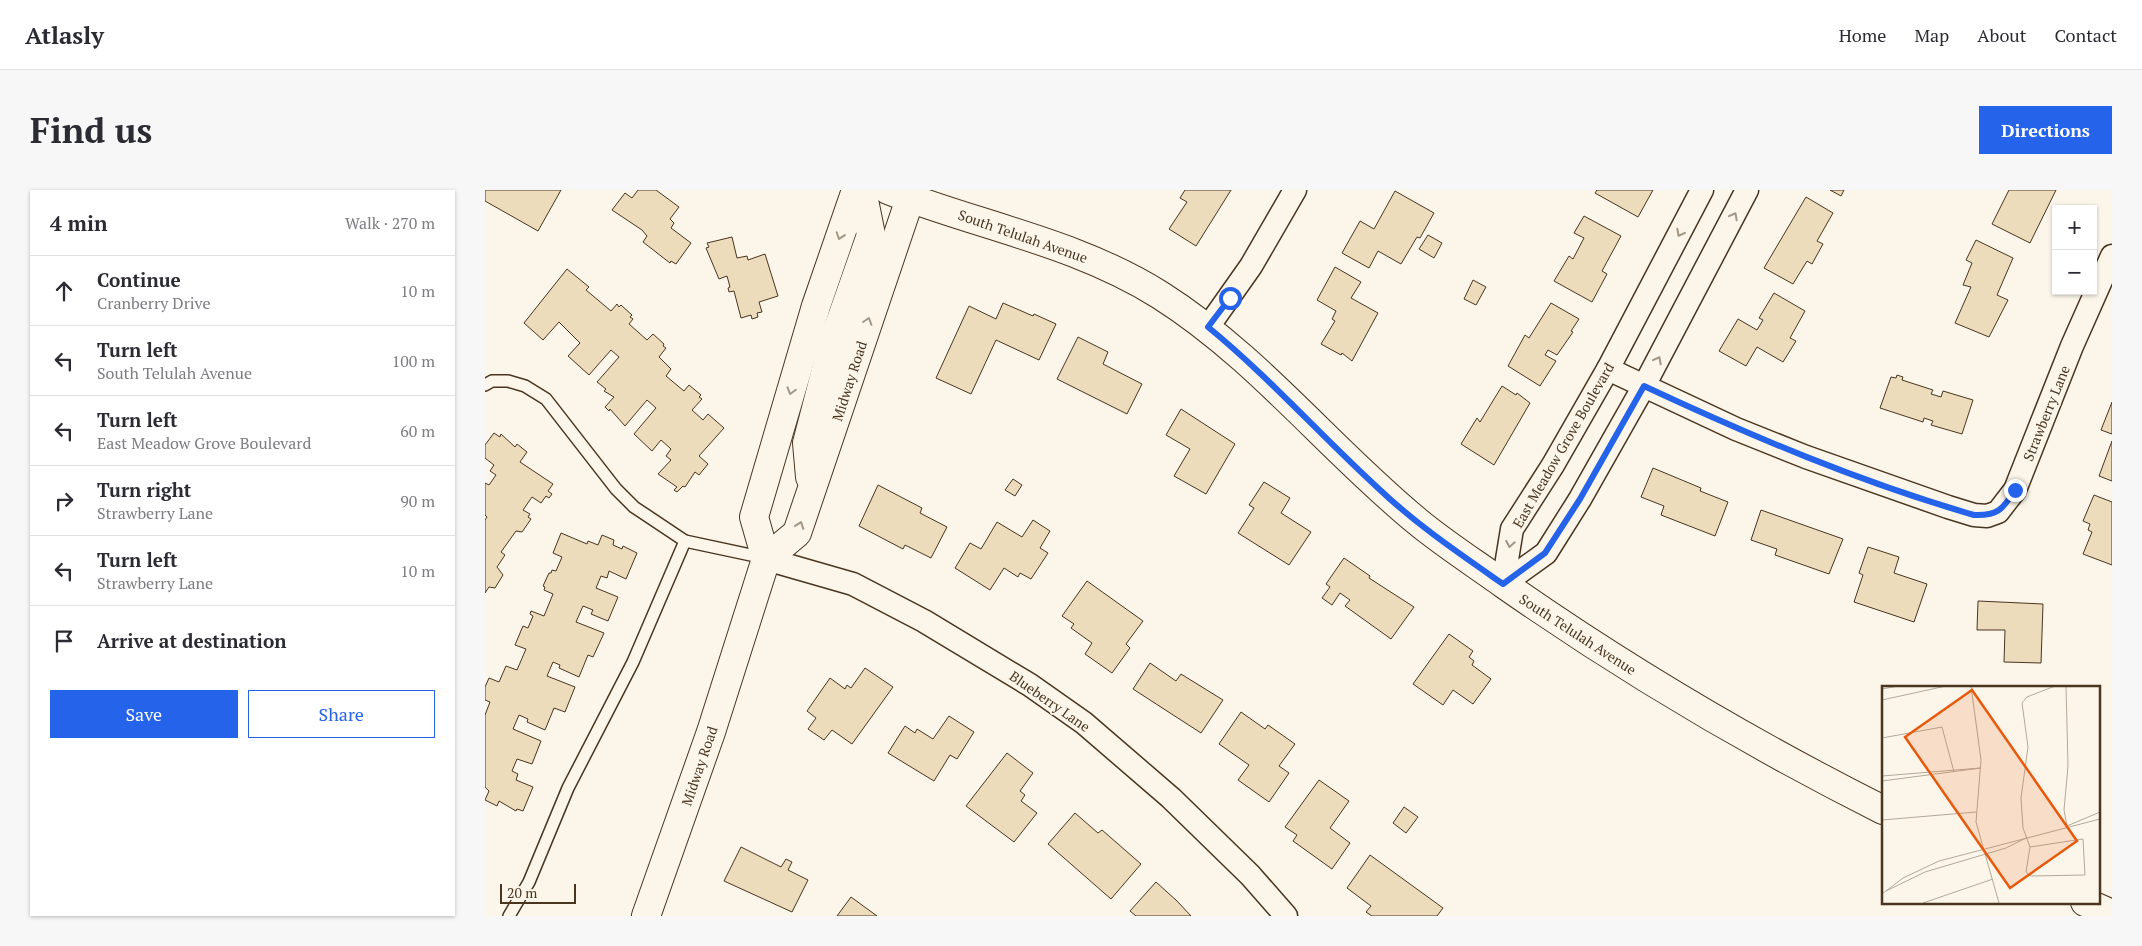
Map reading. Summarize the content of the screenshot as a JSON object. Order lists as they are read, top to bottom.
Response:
{
  "streets": {
    "main road": ["South Telulah Avenue", "Midway Road"],
    "street": ["Strawberry Lane", "East Meadow Grove Boulevard", "Blueberry Lane"]
  },
  "crossings": [
    ["South Telulah Avenue", "Midway Road"],
    ["South Telulah Avenue", "East Meadow Grove Boulevard"],
    ["Midway Road", "Blueberry Lane"],
    ["Strawberry Lane", "East Meadow Grove Boulevard"]
  ],
  "scale_bar": "20 m",
  "page": {
    "header": "Atlasly",
    "nav": [
      "Home",
      "Map",
      "About",
      "Contact"
    ],
    "buttons": [
      "Directions",
      ["Save", "Share"]
    ],
    "title": "Find us",
    "heading": ["4 min", "Walk · 270 m"],
    "map_buttons": ["+", "−"],
    "list": [
      ["Continue", "Cranberry Drive", "10 m"],
      ["Turn left", "South Telulah Avenue", "100 m"],
      ["Turn left", "East Meadow Grove Boulevard", "60 m"],
      ["Turn right", "Strawberry Lane", "90 m"],
      ["Turn left", "Strawberry Lane", "10 m"],
      "Arrive at destination"
    ],
    "scale": "20 m"
  }
}
